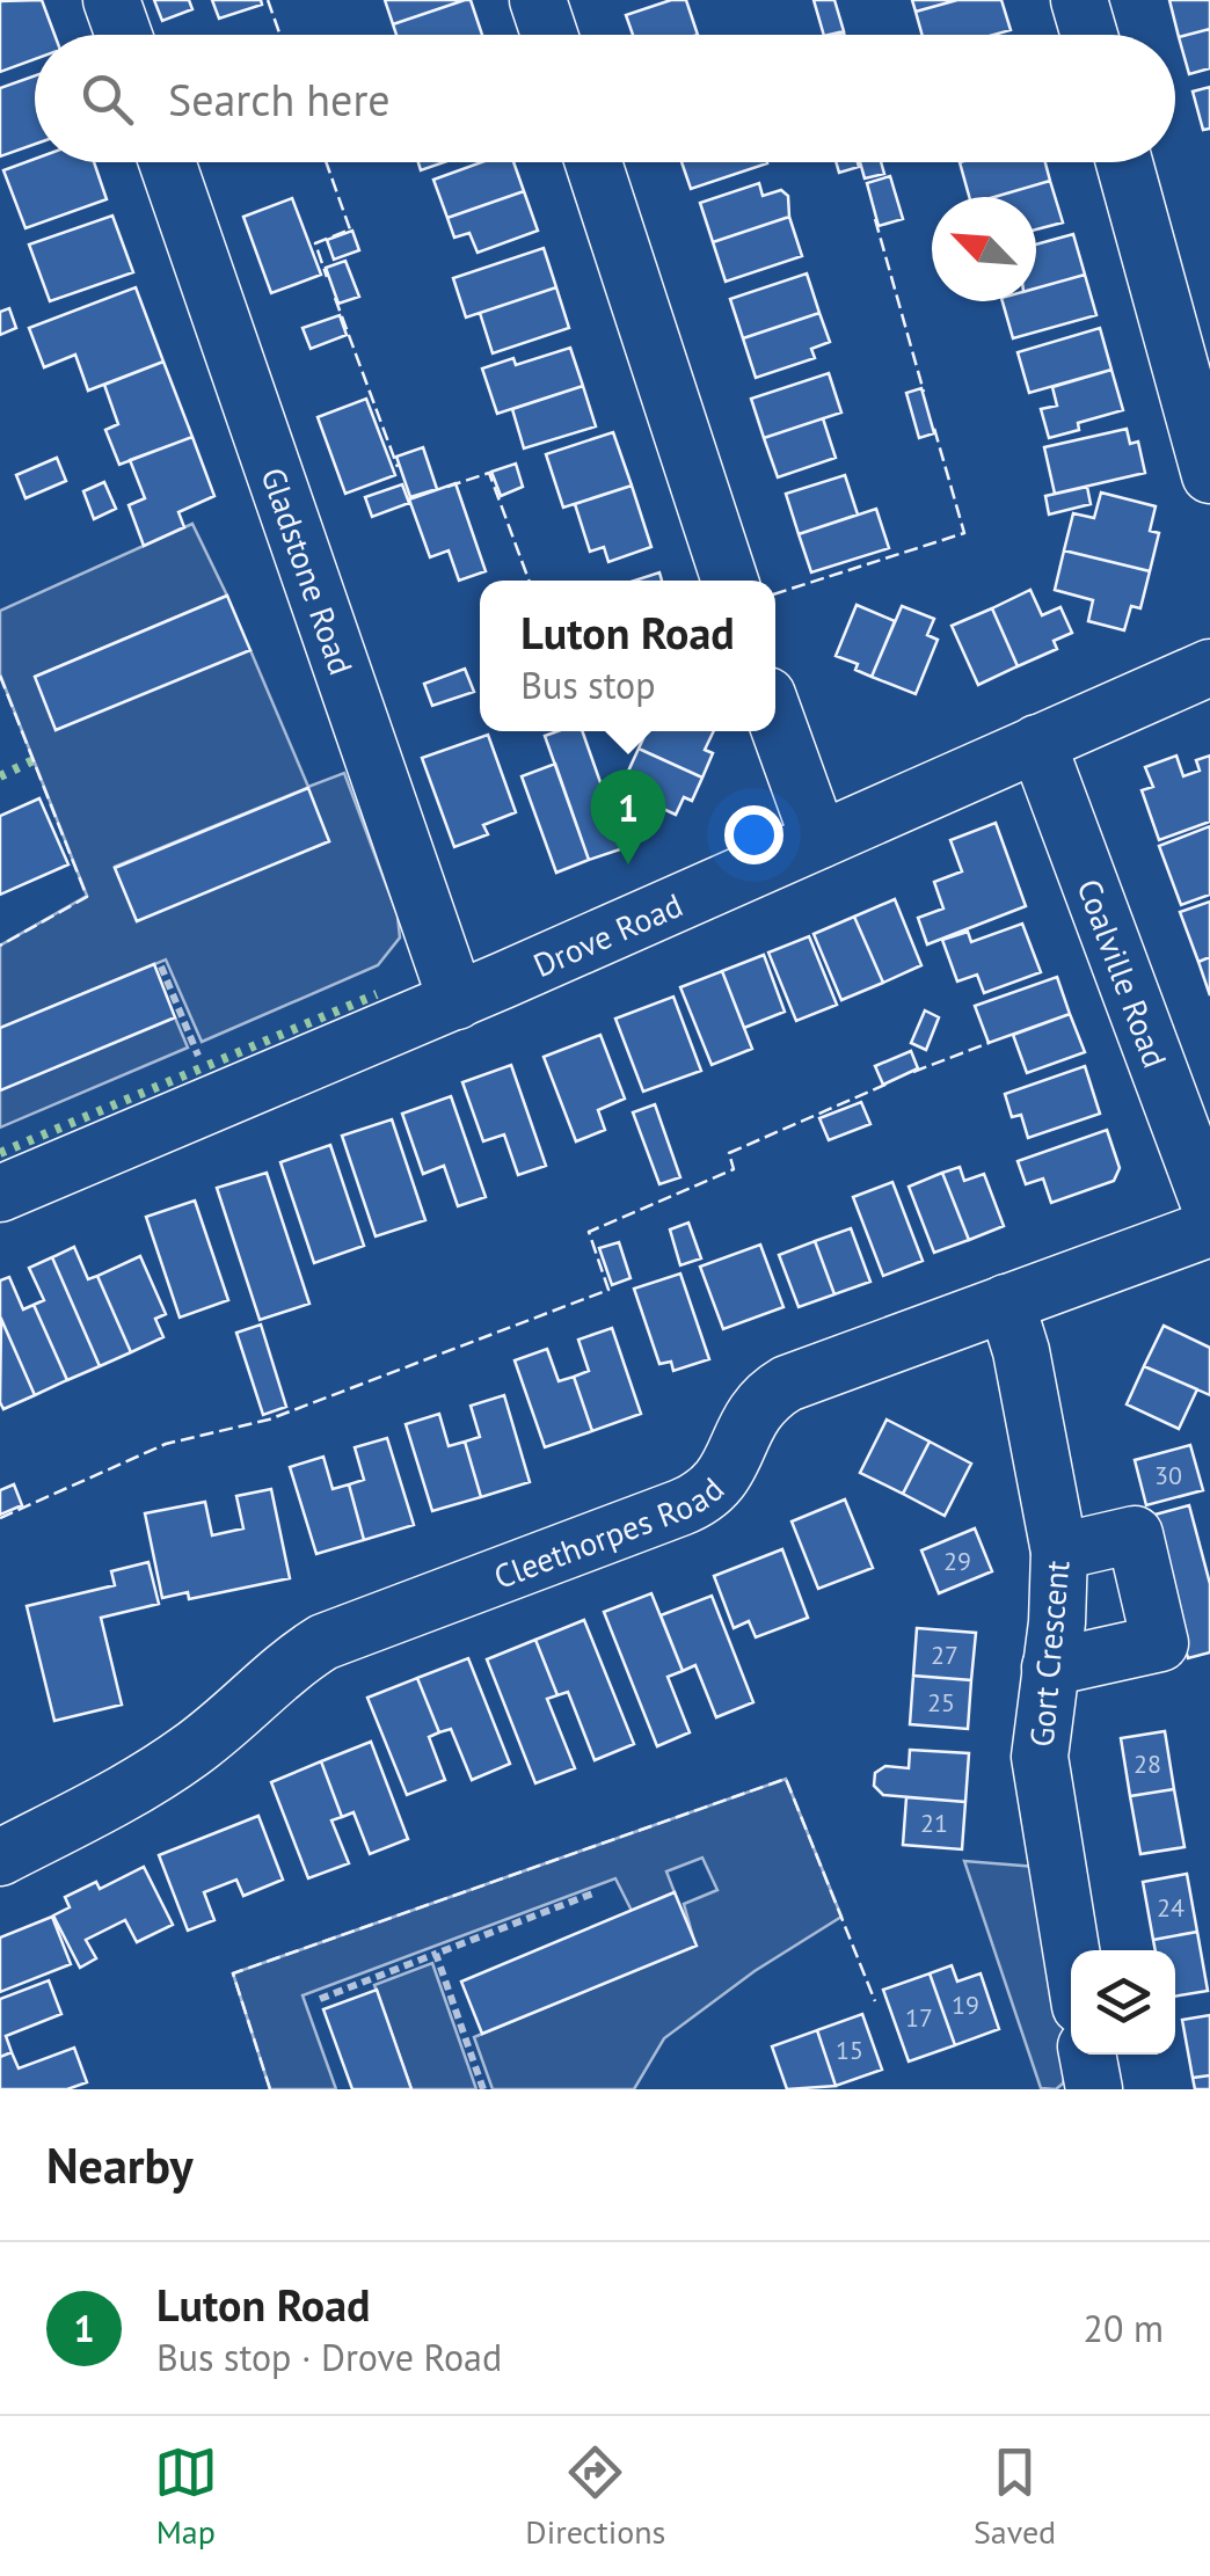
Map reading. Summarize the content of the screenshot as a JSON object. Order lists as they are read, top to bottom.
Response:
{
  "streets": {
    "street": [
      "Gladstone Road",
      "Drove Road",
      "Coalville Road",
      "Cleethorpes Road",
      "Gort Crescent"
    ]
  },
  "crossings": [
    ["Gladstone Road", "Drove Road"],
    ["Drove Road", "Coalville Road"],
    ["Cleethorpes Road", "Gort Crescent"]
  ],
  "house_numbers": [
    "30",
    "29",
    "27",
    "25",
    "28",
    "21",
    "24",
    "19",
    "17",
    "15"
  ],
  "north": "top left",
  "page": {
    "search": "Search here",
    "popup": ["Luton Road", "Bus stop"],
    "pins": "1",
    "heading": "Nearby",
    "list": [
      {
        "mark": "1",
        "name": "Luton Road",
        "note": "Bus stop · Drove Road",
        "value": "20 m"
      }
    ],
    "nav": ["Map", "Directions", "Saved"]
  }
}
